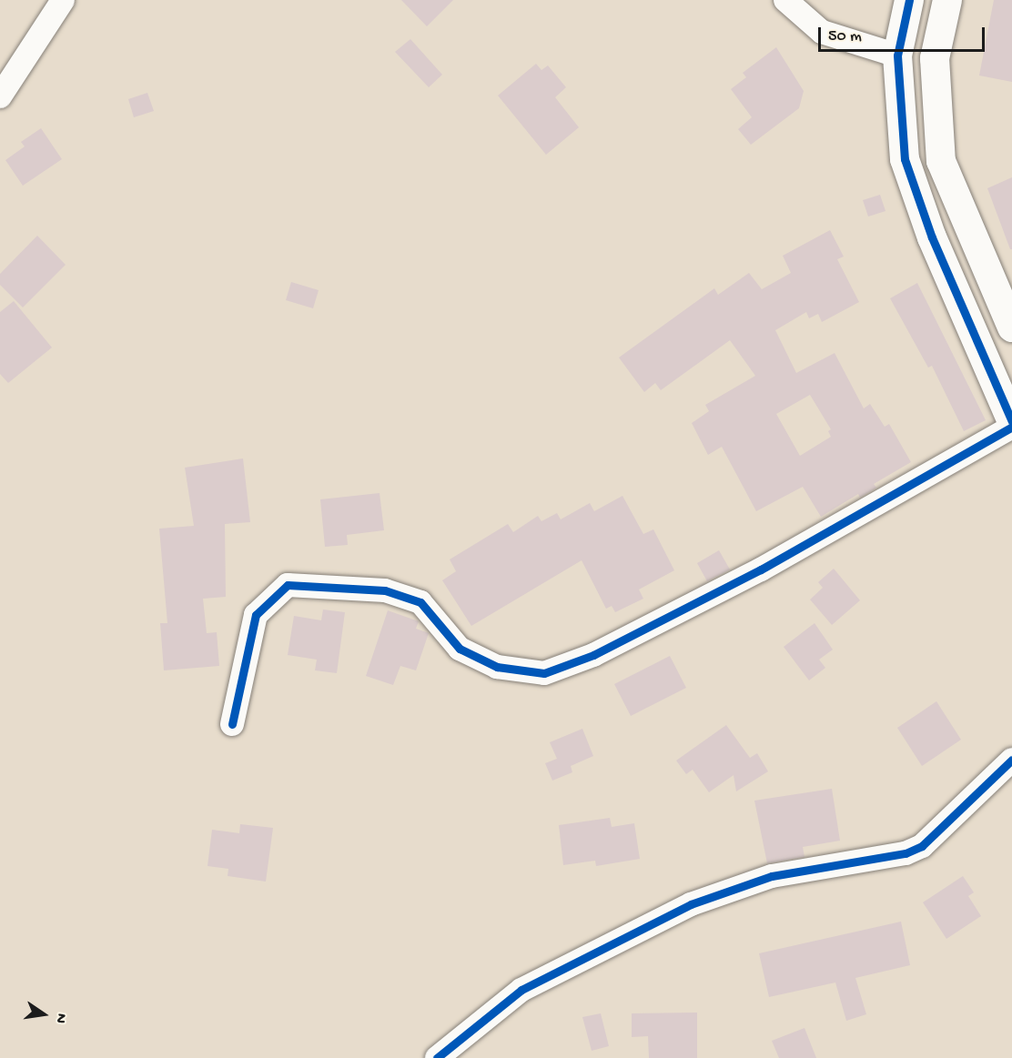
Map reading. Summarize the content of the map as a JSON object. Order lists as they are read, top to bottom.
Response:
{
  "scale_bar": "50 m",
  "north": "right"
}
